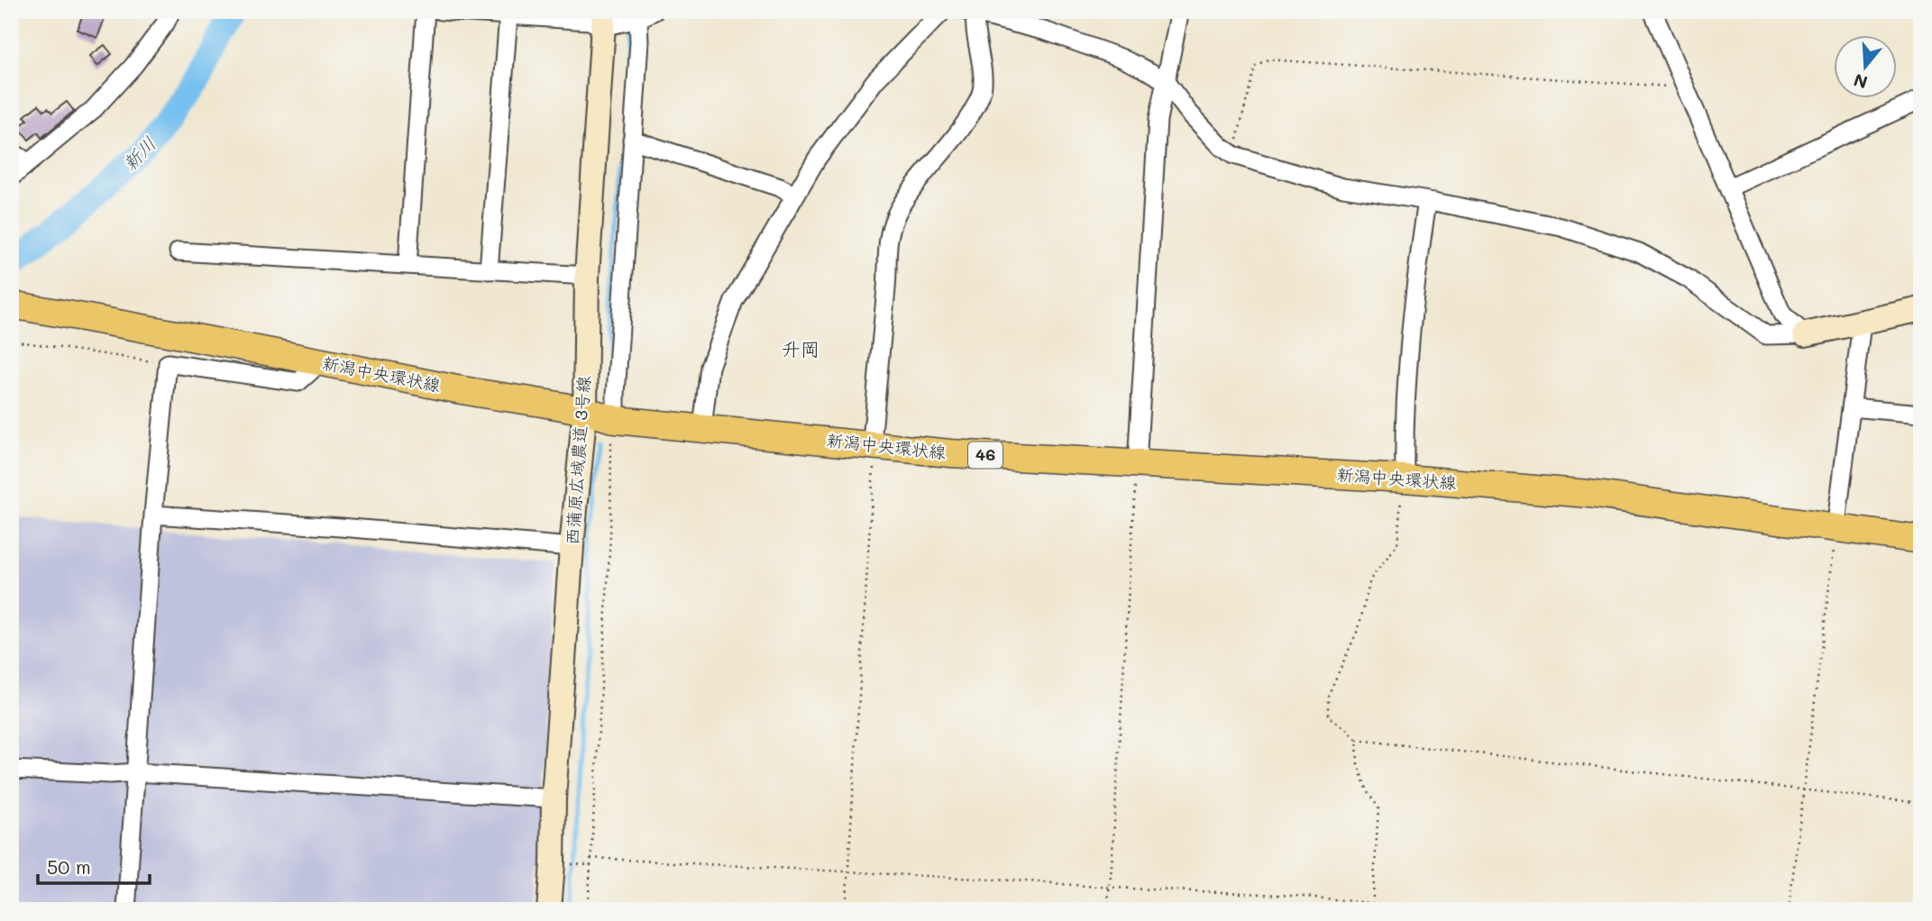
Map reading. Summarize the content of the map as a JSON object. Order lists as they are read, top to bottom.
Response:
{
  "streets": {
    "main road": ["新潟中央環状線", "46"],
    "street": ["西蒲原広域農道 3号線"]
  },
  "crossings": [
    ["新潟中央環状線", "西蒲原広域農道 3号線"]
  ],
  "districts": ["升岡"],
  "water": ["新川"],
  "scale_bar": "50 m",
  "north": "bottom"
}
